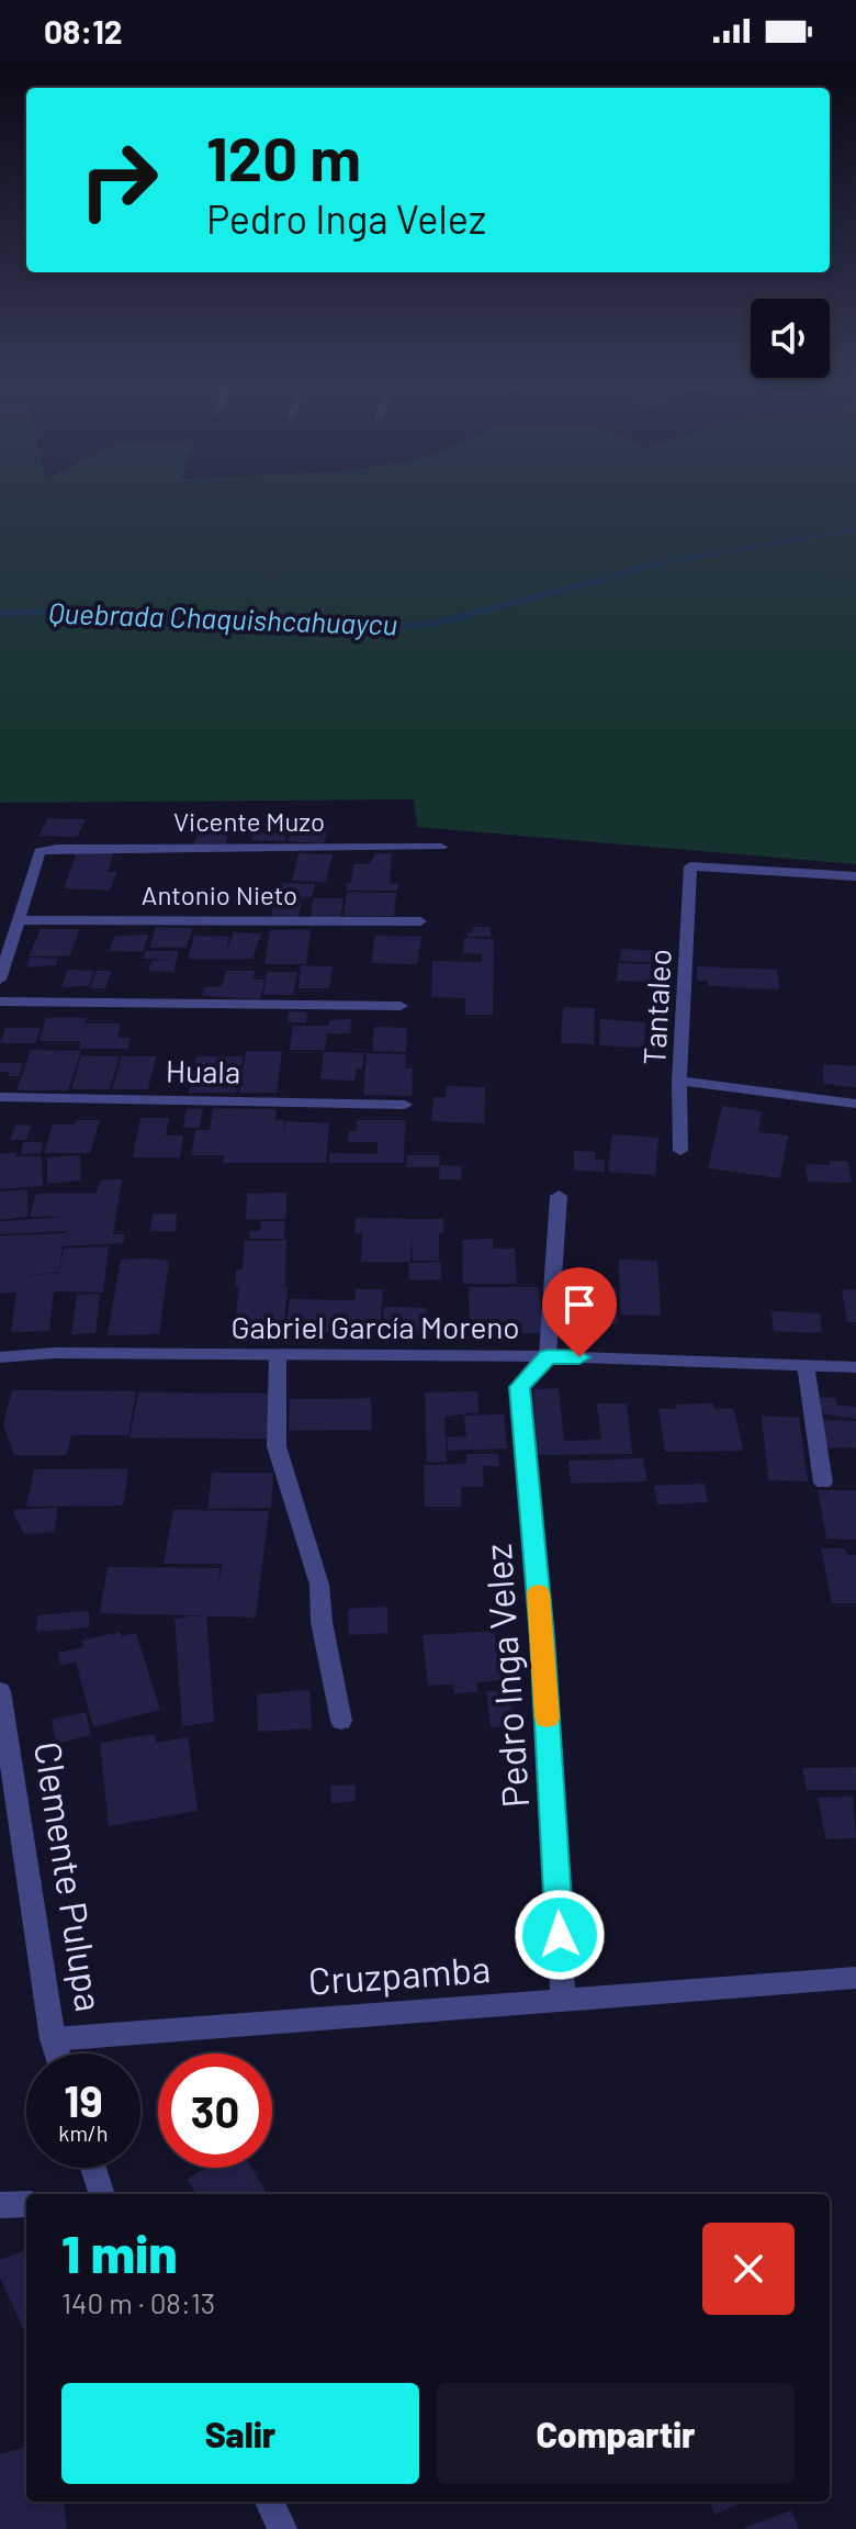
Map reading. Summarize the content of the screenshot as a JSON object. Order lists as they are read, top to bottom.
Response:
{
  "streets": {
    "street": [
      "Vicente Muzo",
      "Antonio Nieto",
      "Tantaleo",
      "Huala",
      "Gabriel García Moreno",
      "Pedro Inga Velez",
      "Clemente Pulupa",
      "Cruzpamba"
    ]
  },
  "crossings": [
    ["Vicente Muzo", "Antonio Nieto"],
    ["Gabriel García Moreno", "Pedro Inga Velez"],
    ["Pedro Inga Velez", "Cruzpamba"],
    ["Clemente Pulupa", "Cruzpamba"]
  ],
  "water": ["Quebrada Chaquishcahuaycu"],
  "page": {
    "status": "08:12",
    "turn": ["120 m", "Pedro Inga Velez"],
    "speed": "19 km/h",
    "limit": "30",
    "heading": ["1 min", "140 m · 08:13"],
    "buttons": ["Salir", "Compartir"]
  }
}
